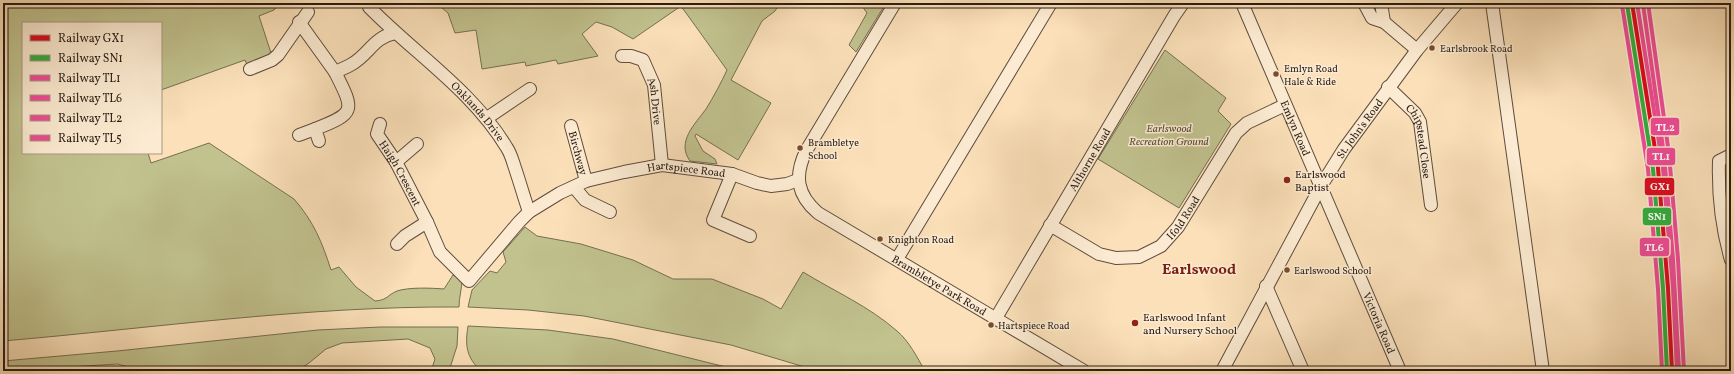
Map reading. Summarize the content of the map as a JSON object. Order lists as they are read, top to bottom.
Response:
{
  "streets": {
    "street": [
      "Ash Drive",
      "Oaklands Drive",
      "Emlyn Road",
      "St. John's Road",
      "Chipstead Close",
      "Birchway",
      "Althorne Road",
      "Hartspiece Road",
      "Haigh Crescent",
      "Ifold Road",
      "Brambletye Park Road",
      "Victoria Road"
    ]
  },
  "crossings": [
    ["Ash Drive", "Hartspiece Road"],
    ["Oaklands Drive", "Hartspiece Road"],
    ["Emlyn Road", "St. John's Road"],
    ["Emlyn Road", "Ifold Road"],
    ["Emlyn Road", "Victoria Road"],
    ["St. John's Road", "Chipstead Close"],
    ["St. John's Road", "Victoria Road"],
    ["Birchway", "Hartspiece Road"],
    ["Althorne Road", "Ifold Road"],
    ["Althorne Road", "Brambletye Park Road"],
    ["Hartspiece Road", "Haigh Crescent"],
    ["Hartspiece Road", "Brambletye Park Road"]
  ],
  "districts": ["Earlswood"],
  "parks": ["Earlswood Recreation Ground"],
  "places": [
    "Earlsbrook Road",
    "Emlyn Road Hale & Ride",
    "Brambletye School",
    "Earlswood Baptist",
    "Knighton Road",
    "Earlswood School",
    "Earlswood Infant and Nursery School",
    "Hartspiece Road"
  ],
  "lines": [
    "rail line GX1",
    "rail line TL1",
    "rail line TL2",
    "rail line SN1",
    "rail line TL5",
    "rail line TL6"
  ],
  "legend": [
    "Railway GX1",
    "Railway SN1",
    "Railway TL1",
    "Railway TL6",
    "Railway TL2",
    "Railway TL5"
  ]
}
